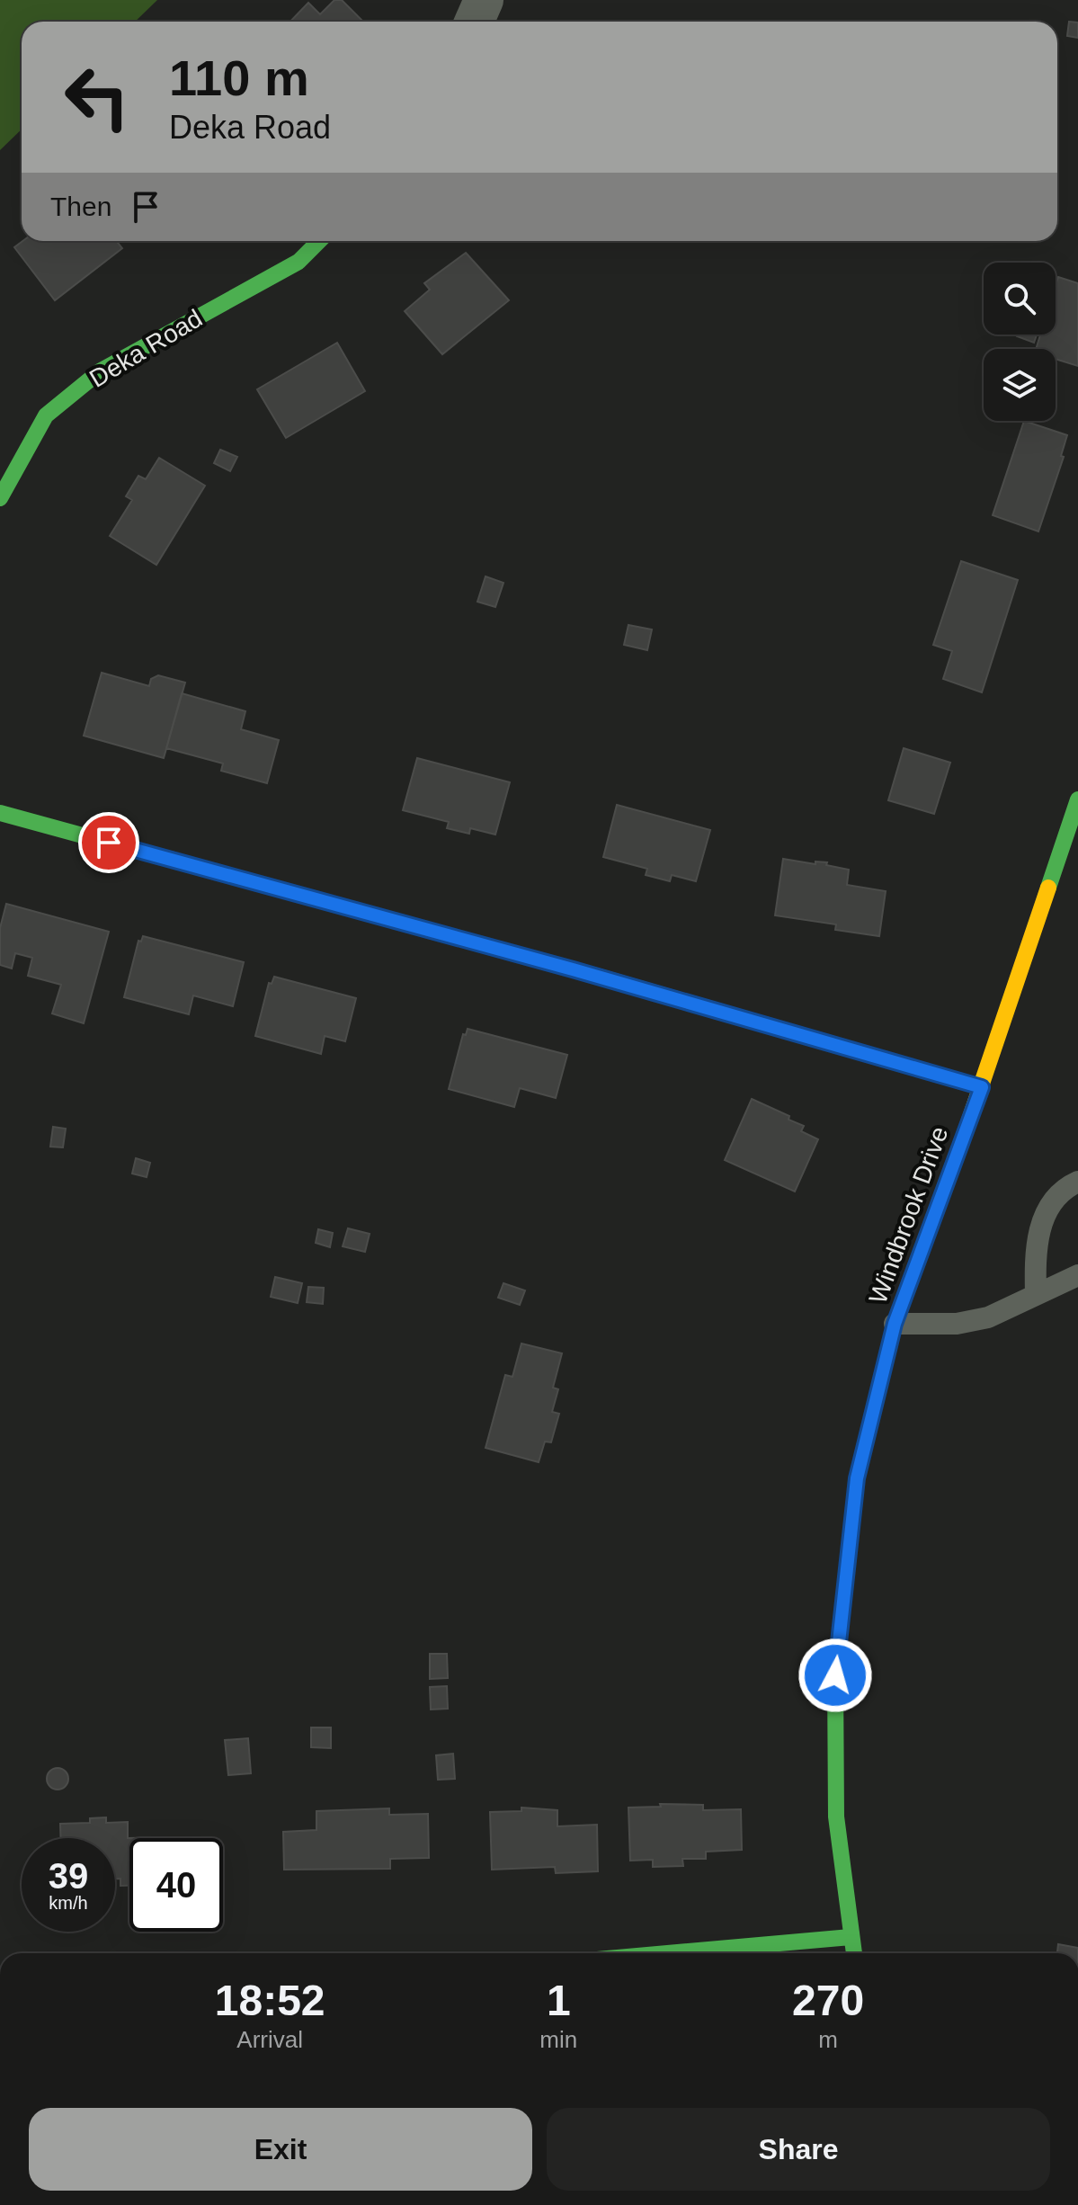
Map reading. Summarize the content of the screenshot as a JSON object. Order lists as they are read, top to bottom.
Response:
{
  "streets": {
    "street": ["Deka Road", "Windbrook Drive"]
  },
  "page": {
    "turn": ["110 m", "Deka Road"],
    "then": "Then",
    "speed": "39 km/h",
    "limit": "40",
    "eta": [
      "18:52",
      "Arrival",
      "1",
      "min",
      "270",
      "m"
    ],
    "buttons": ["Exit", "Share"]
  }
}
